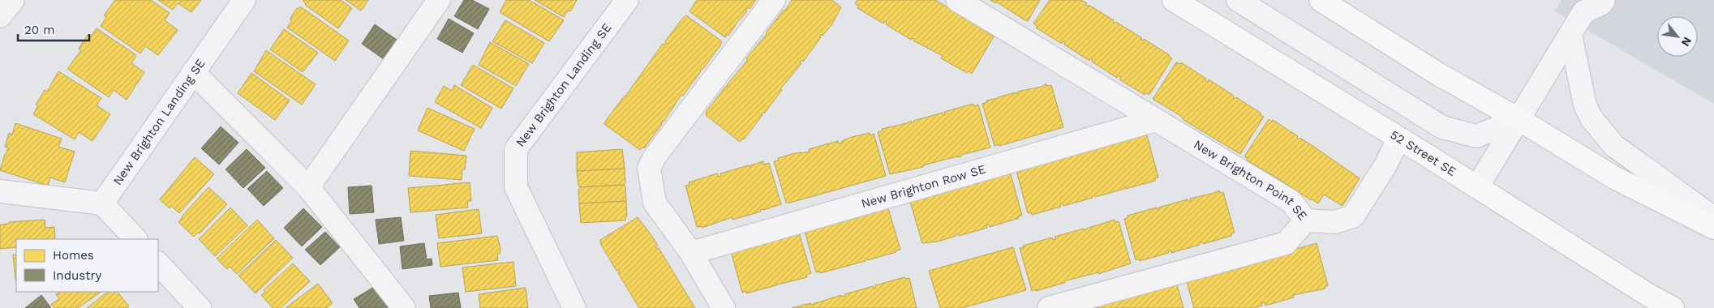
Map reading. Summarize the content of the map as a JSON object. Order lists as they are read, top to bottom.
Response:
{
  "streets": {
    "main road": ["52 Street SE"],
    "street": ["New Brighton Landing SE", "New Brighton Point SE", "New Brighton Row SE"]
  },
  "crossings": [
    ["New Brighton Point SE", "New Brighton Row SE"]
  ],
  "legend": ["Homes", "Industry"],
  "scale_bar": "20 m",
  "north": "bottom right"
}
